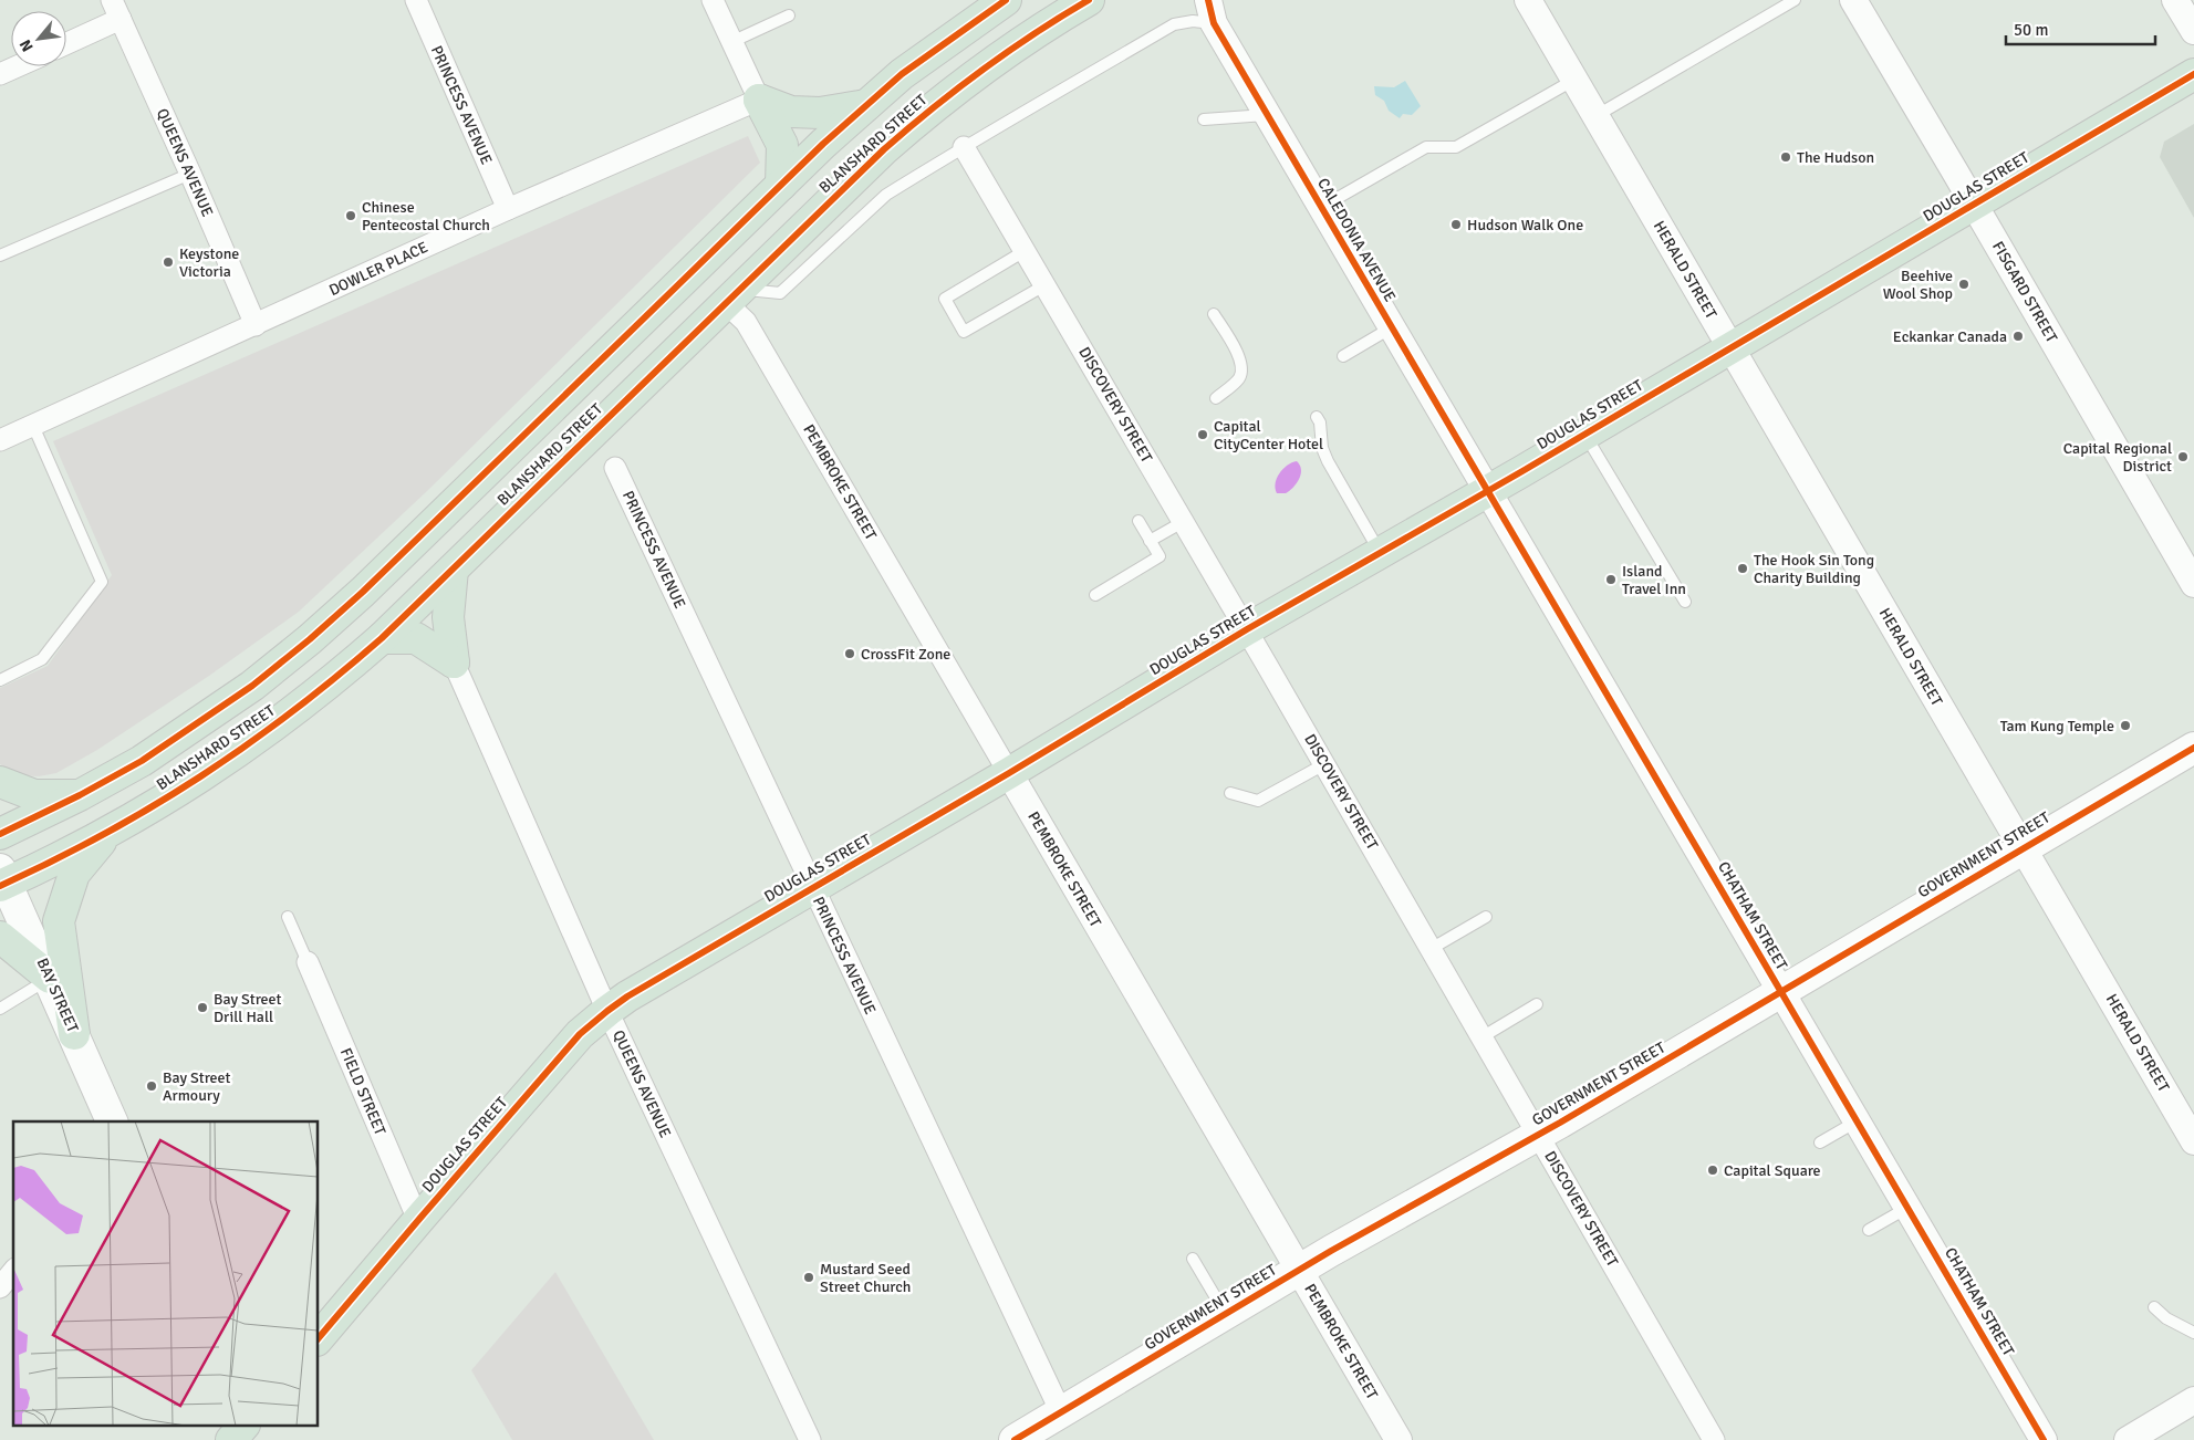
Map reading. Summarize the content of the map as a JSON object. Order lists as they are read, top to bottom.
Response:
{
  "streets": {
    "main road": [
      "BLANSHARD STREET",
      "DOUGLAS STREET",
      "GOVERNMENT STREET",
      "BAY STREET"
    ],
    "street": [
      "PRINCESS AVENUE",
      "QUEENS AVENUE",
      "CALEDONIA AVENUE",
      "DOWLER PLACE",
      "HERALD STREET",
      "FISGARD STREET",
      "DISCOVERY STREET",
      "PEMBROKE STREET",
      "CHATHAM STREET",
      "FIELD STREET"
    ]
  },
  "crossings": [
    ["PRINCESS AVENUE", "DOUGLAS STREET"],
    ["PRINCESS AVENUE", "DOWLER PLACE"],
    ["PRINCESS AVENUE", "GOVERNMENT STREET"],
    ["BLANSHARD STREET", "PEMBROKE STREET"],
    ["BLANSHARD STREET", "BAY STREET"],
    ["QUEENS AVENUE", "DOUGLAS STREET"],
    ["QUEENS AVENUE", "DOWLER PLACE"],
    ["DOUGLAS STREET", "CALEDONIA AVENUE"],
    ["DOUGLAS STREET", "HERALD STREET"],
    ["DOUGLAS STREET", "FISGARD STREET"],
    ["DOUGLAS STREET", "DISCOVERY STREET"],
    ["DOUGLAS STREET", "PEMBROKE STREET"],
    ["DOUGLAS STREET", "CHATHAM STREET"],
    ["DOUGLAS STREET", "FIELD STREET"],
    ["CALEDONIA AVENUE", "CHATHAM STREET"],
    ["HERALD STREET", "GOVERNMENT STREET"],
    ["DISCOVERY STREET", "GOVERNMENT STREET"],
    ["PEMBROKE STREET", "GOVERNMENT STREET"],
    ["GOVERNMENT STREET", "CHATHAM STREET"]
  ],
  "places": [
    "The Hudson",
    "Chinese Pentecostal Church",
    "Hudson Walk One",
    "Keystone Victoria",
    "Beehive Wool Shop",
    "Eckankar Canada",
    "Capital CityCenter Hotel",
    "Capital Regional District",
    "The Hook Sin Tong Charity Building",
    "Island Travel Inn",
    "CrossFit Zone",
    "Tam Kung Temple",
    "Bay Street Drill Hall",
    "Bay Street Armoury",
    "Capital Square",
    "Mustard Seed Street Church"
  ],
  "scale_bar": "50 m",
  "north": "bottom left"
}
